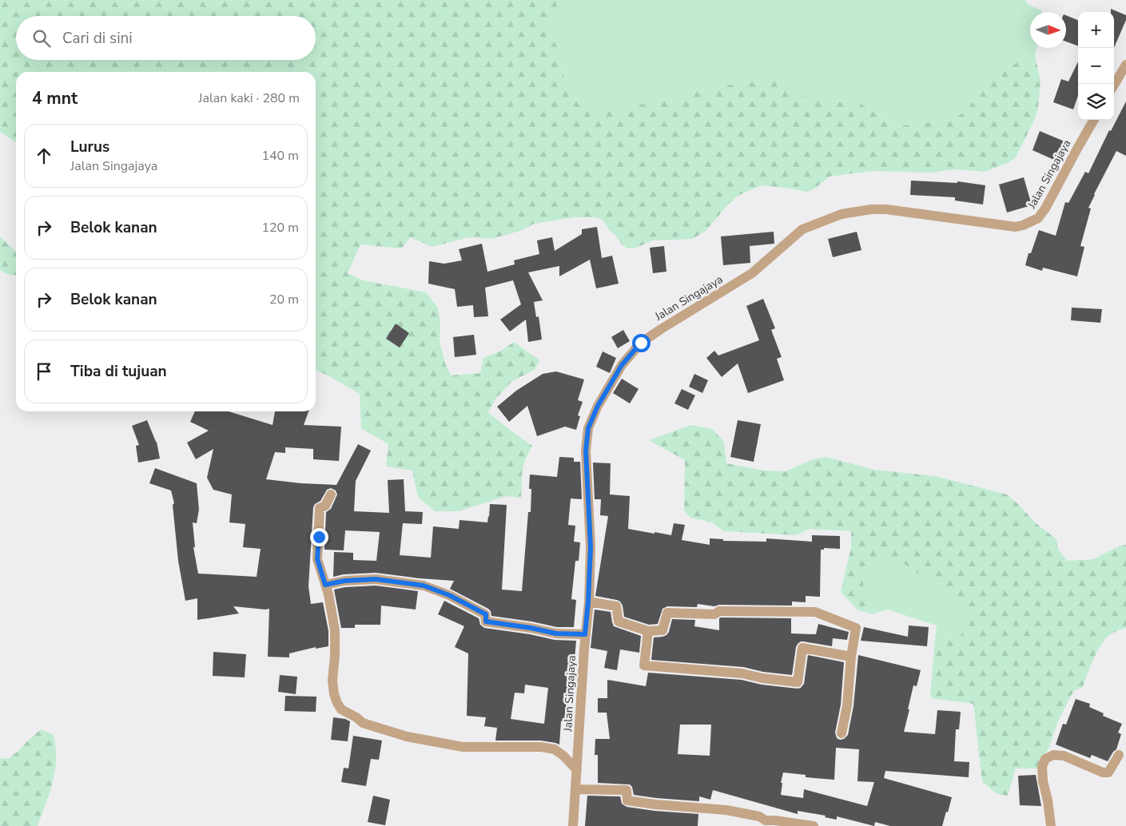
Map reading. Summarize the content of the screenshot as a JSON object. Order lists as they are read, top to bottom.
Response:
{
  "streets": {
    "street": ["Jalan Singajaya"]
  },
  "north": "right",
  "page": {
    "map_buttons": ["+", "−"],
    "search": "Cari di sini",
    "heading": ["4 mnt", "Jalan kaki · 280 m"],
    "list": [
      ["Lurus", "Jalan Singajaya", "140 m"],
      ["Belok kanan", "120 m"],
      ["Belok kanan", "20 m"],
      "Tiba di tujuan"
    ]
  }
}
